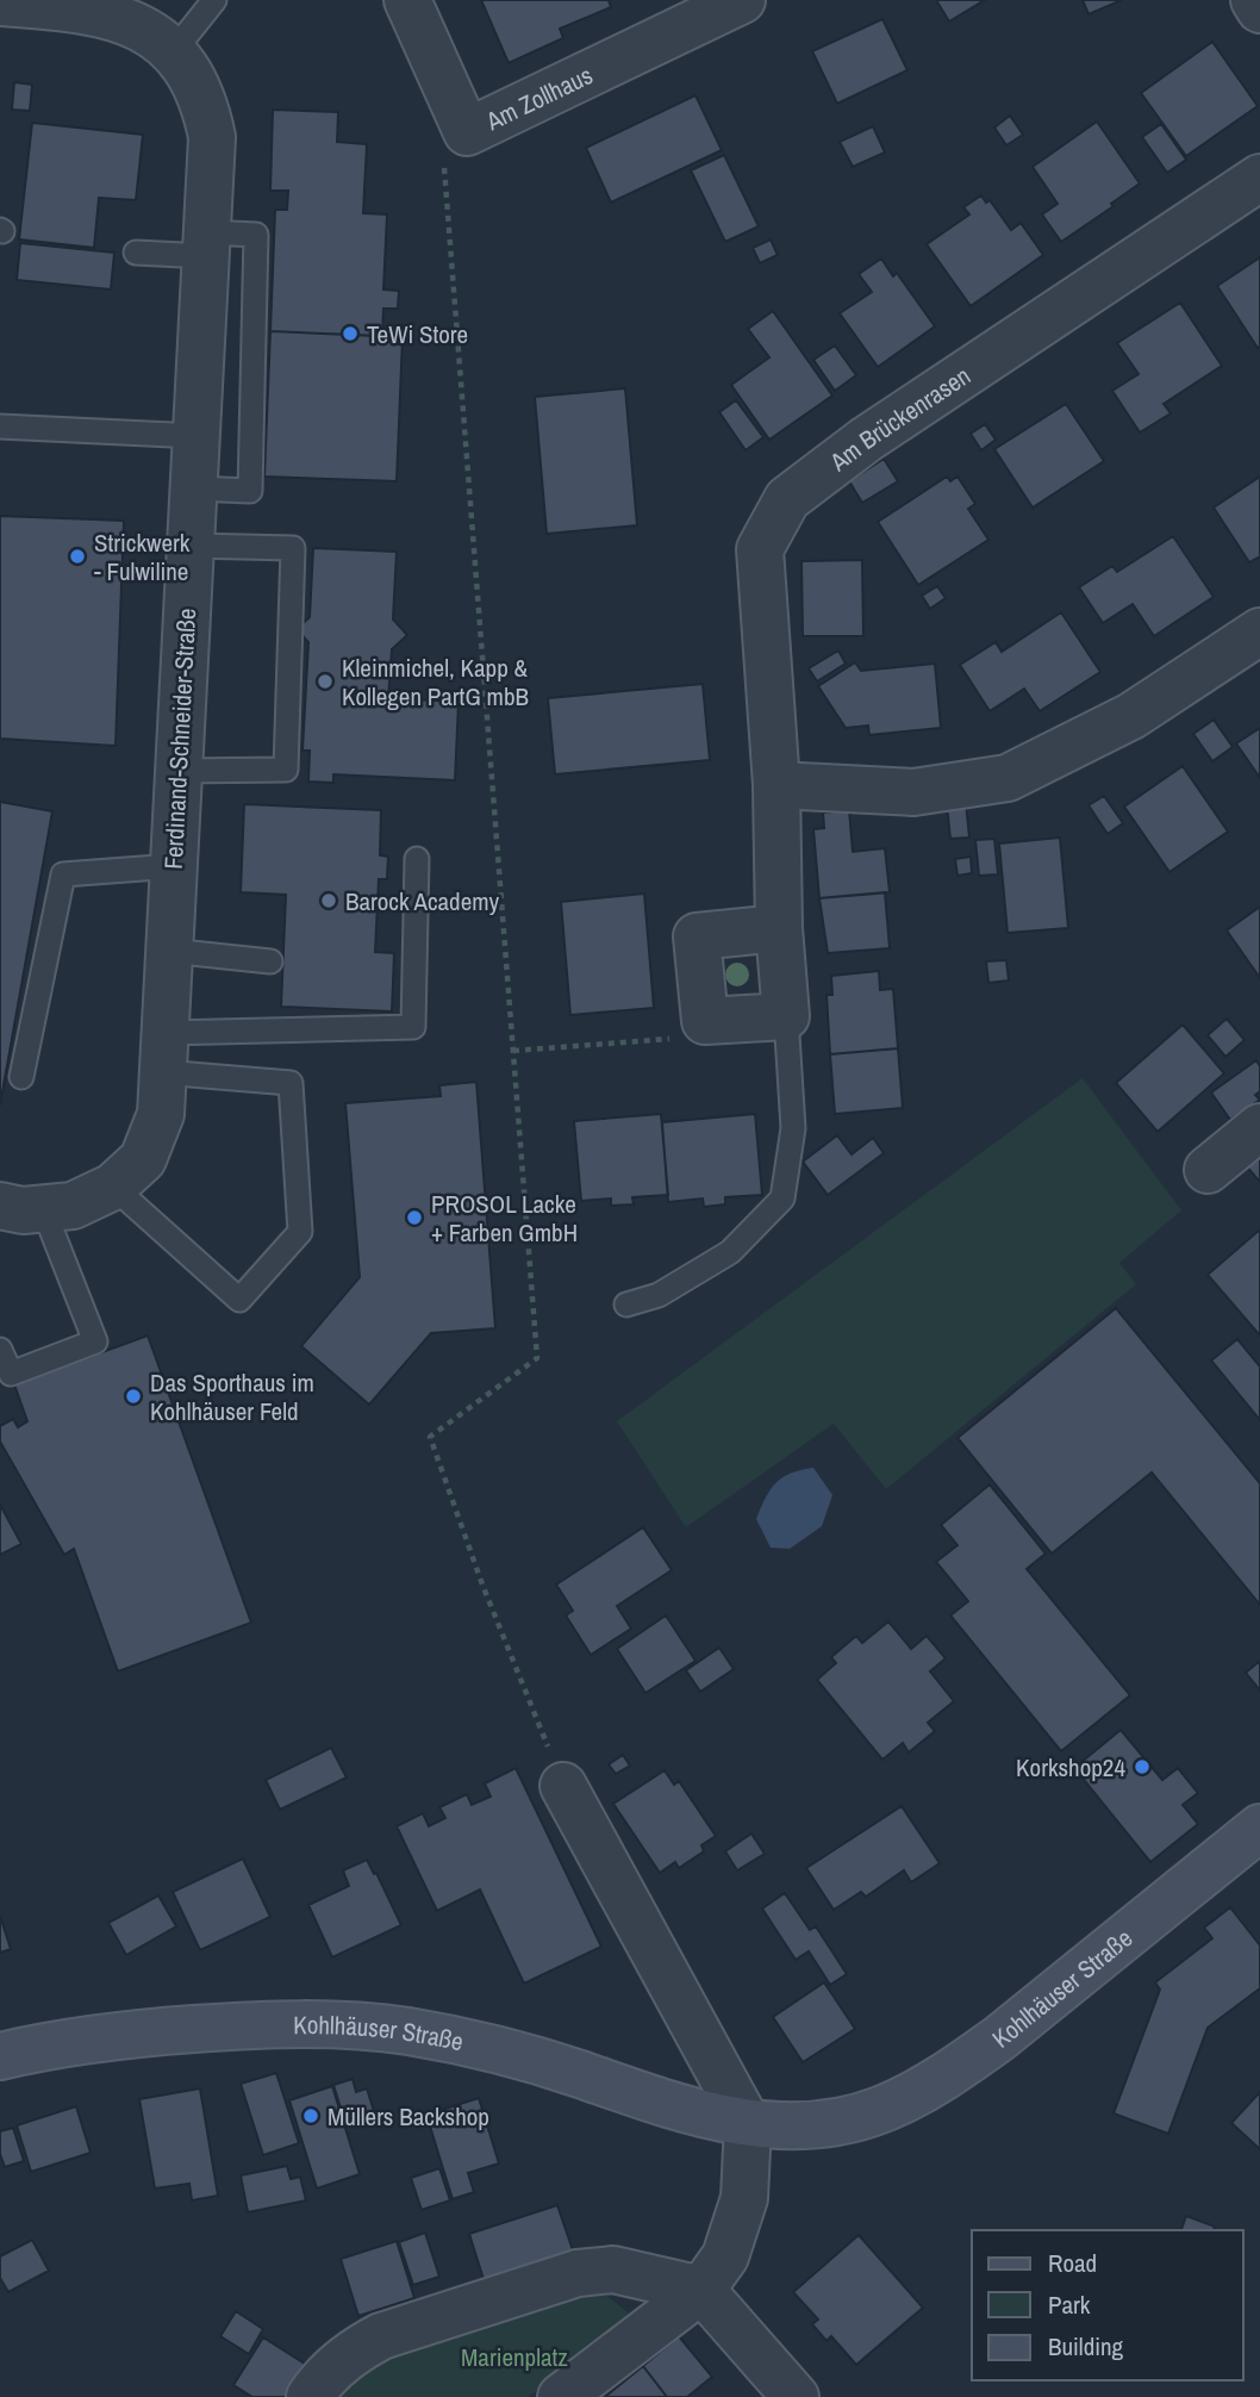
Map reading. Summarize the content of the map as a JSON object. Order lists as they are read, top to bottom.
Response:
{
  "streets": {
    "main road": ["Kohlhäuser Straße"],
    "street": ["Am Zollhaus", "Am Brückenrasen", "Ferdinand-Schneider-Straße"]
  },
  "parks": ["Marienplatz"],
  "places": [
    "TeWi Store",
    "Strickwerk - Fulwiline",
    "Kleinmichel, Kapp & Kollegen PartG mbB",
    "Barock Academy",
    "PROSOL Lacke + Farben GmbH",
    "Das Sporthaus im Kohlhäuser Feld",
    "Korkshop24",
    "Müllers Backshop"
  ],
  "legend": ["Road", "Park", "Building"]
}
